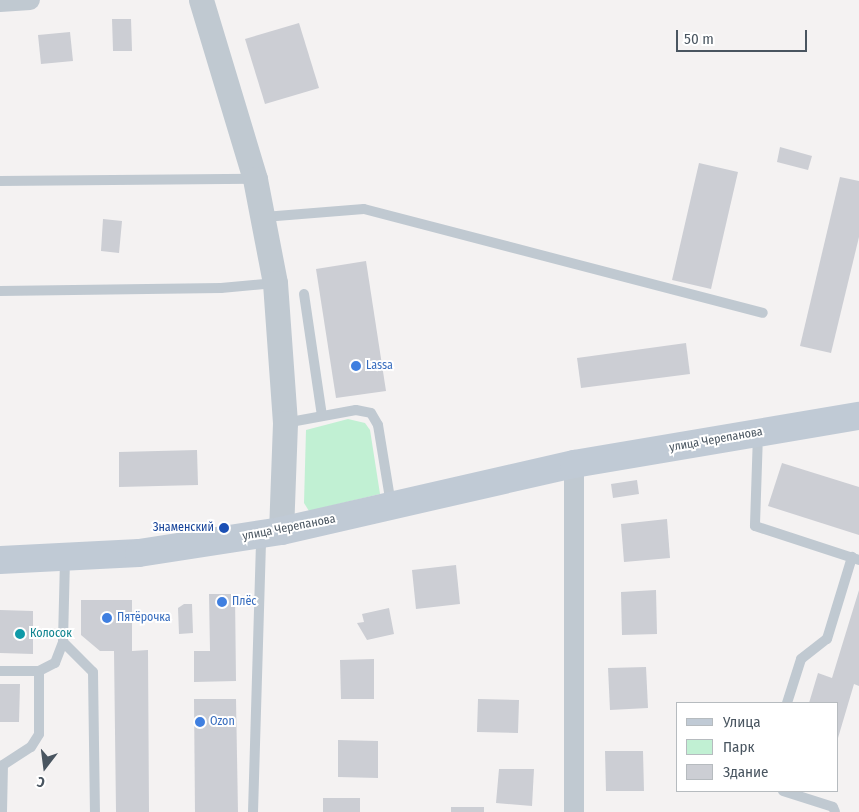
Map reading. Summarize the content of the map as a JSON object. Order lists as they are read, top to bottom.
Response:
{
  "streets": {
    "main road": ["улица Черепанова"]
  },
  "places": [
    "Lassa",
    "Знаменский",
    "Плёс",
    "Пятёрочка",
    "Колосок",
    "Ozon"
  ],
  "legend": ["Улица", "Парк", "Здание"],
  "scale_bar": "50 m",
  "north": "bottom"
}
